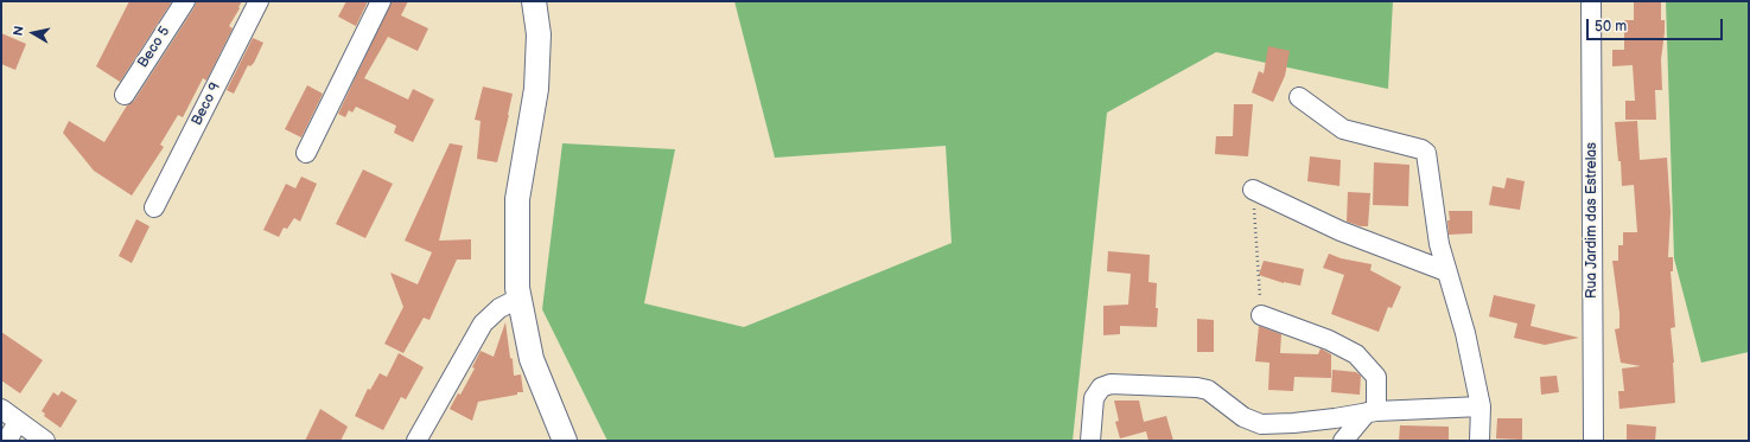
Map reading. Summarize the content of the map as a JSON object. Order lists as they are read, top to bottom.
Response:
{
  "streets": {
    "street": ["Beco 5", "Beco 9", "Rua Jardim das Estrelas"]
  },
  "scale_bar": "50 m",
  "north": "left"
}
